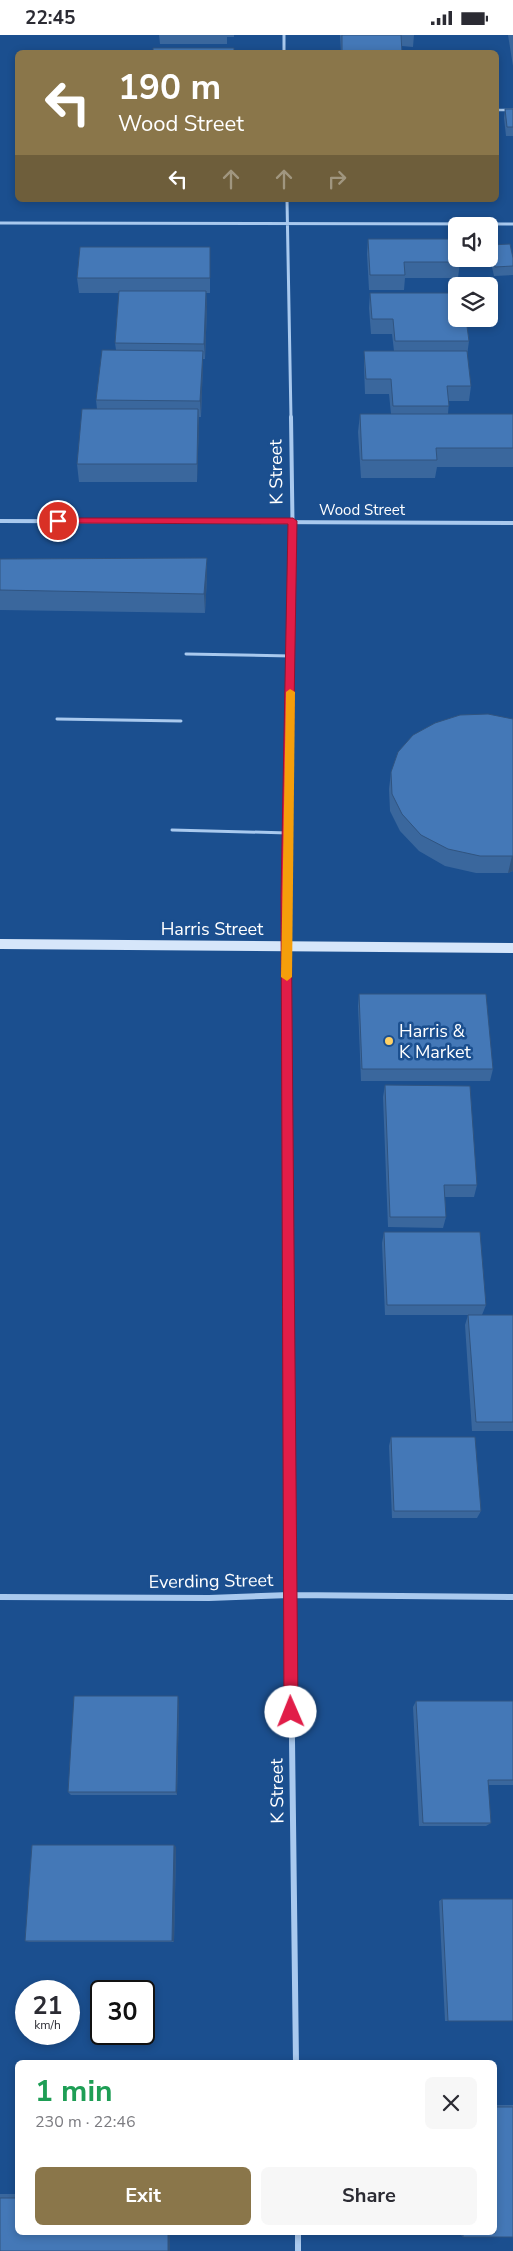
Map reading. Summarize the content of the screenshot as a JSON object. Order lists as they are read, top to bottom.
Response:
{
  "streets": {
    "main road": ["Harris Street"],
    "street": ["K Street", "Wood Street", "Everding Street"]
  },
  "crossings": [
    ["K Street", "Wood Street"],
    ["K Street", "Harris Street"],
    ["K Street", "Everding Street"]
  ],
  "places": ["Harris & K Market"],
  "page": {
    "status": "22:45",
    "turn": ["190 m", "Wood Street"],
    "speed": "21 km/h",
    "limit": "30",
    "heading": ["1 min", "230 m · 22:46"],
    "buttons": ["Exit", "Share"]
  }
}
